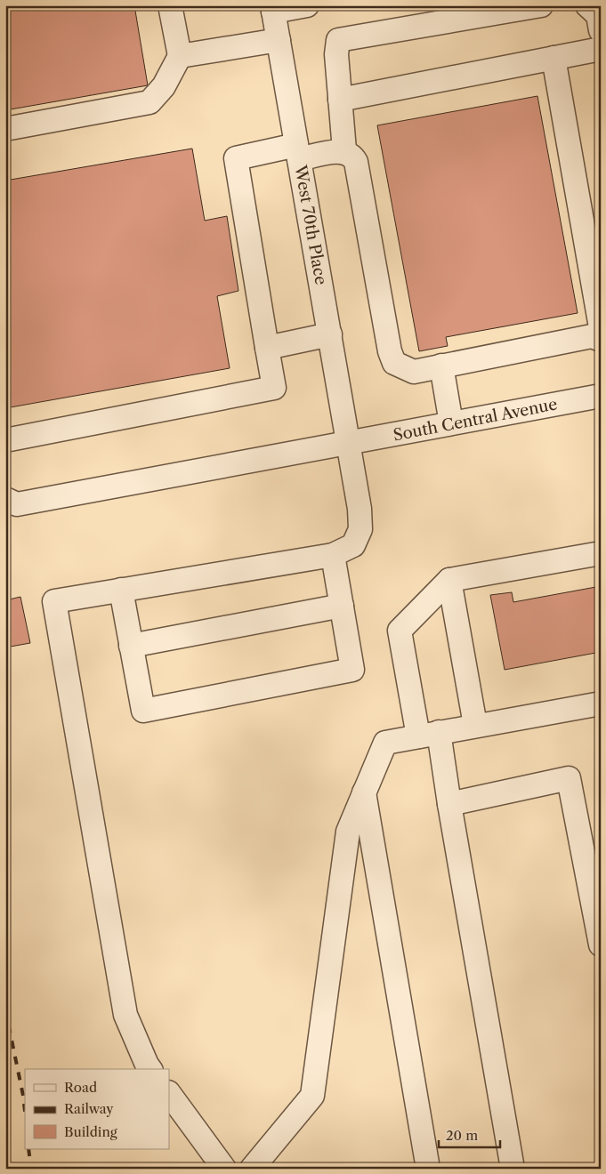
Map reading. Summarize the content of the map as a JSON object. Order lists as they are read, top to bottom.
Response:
{
  "streets": {
    "street": ["West 70th Place", "South Central Avenue"]
  },
  "crossings": [
    ["West 70th Place", "South Central Avenue"]
  ],
  "legend": ["Road", "Railway", "Building"],
  "scale_bar": "20 m"
}
